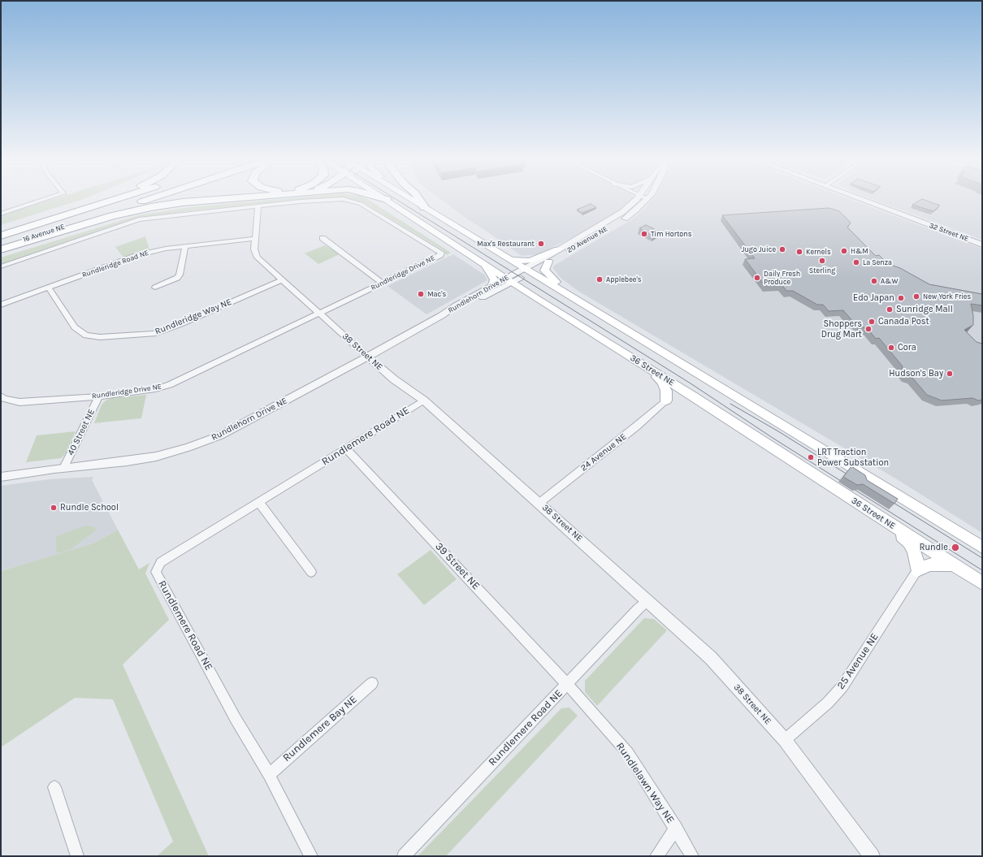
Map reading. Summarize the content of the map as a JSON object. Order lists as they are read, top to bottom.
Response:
{
  "streets": {
    "highway": ["16 Avenue NE"],
    "main road": ["36 Street NE"],
    "street": [
      "32 Street NE",
      "20 Avenue NE",
      "Rundleridge Road NE",
      "Rundleridge Drive NE",
      "Rundlehorn Drive NE",
      "Rundleridge Way NE",
      "38 Street NE",
      "40 Street NE",
      "Rundlemere Road NE",
      "24 Avenue NE",
      "39 Street NE",
      "25 Avenue NE",
      "Rundlemere Bay NE",
      "Rundlelawn Way NE"
    ]
  },
  "crossings": [
    ["20 Avenue NE", "Rundlehorn Drive NE"],
    ["20 Avenue NE", "36 Street NE"],
    ["Rundleridge Road NE", "Rundleridge Way NE"],
    ["Rundleridge Road NE", "38 Street NE"],
    ["Rundleridge Drive NE", "38 Street NE"],
    ["Rundleridge Drive NE", "40 Street NE"],
    ["Rundlehorn Drive NE", "38 Street NE"],
    ["Rundlehorn Drive NE", "36 Street NE"],
    ["Rundlehorn Drive NE", "40 Street NE"],
    ["Rundleridge Way NE", "38 Street NE"],
    ["38 Street NE", "Rundlemere Road NE"],
    ["38 Street NE", "24 Avenue NE"],
    ["38 Street NE", "25 Avenue NE"],
    ["Rundlemere Road NE", "39 Street NE"],
    ["Rundlemere Road NE", "Rundlemere Bay NE"],
    ["Rundlemere Road NE", "Rundlelawn Way NE"],
    ["39 Street NE", "Rundlelawn Way NE"]
  ],
  "places": [
    "Tim Hortons",
    "Max's Restaurant",
    "Jugo Juice",
    "H&M",
    "Kernels",
    "Sterling",
    "La Senza",
    "Daily Fresh Produce",
    "Applebee's",
    "A&W",
    "Mac's",
    "New York Fries",
    "Edo Japan",
    "Sunridge Mall",
    "Canada Post",
    "Shoppers Drug Mart",
    "Cora",
    "Hudson's Bay",
    "LRT Traction Power Substation",
    "Rundle School",
    "Rundle"
  ]
}
